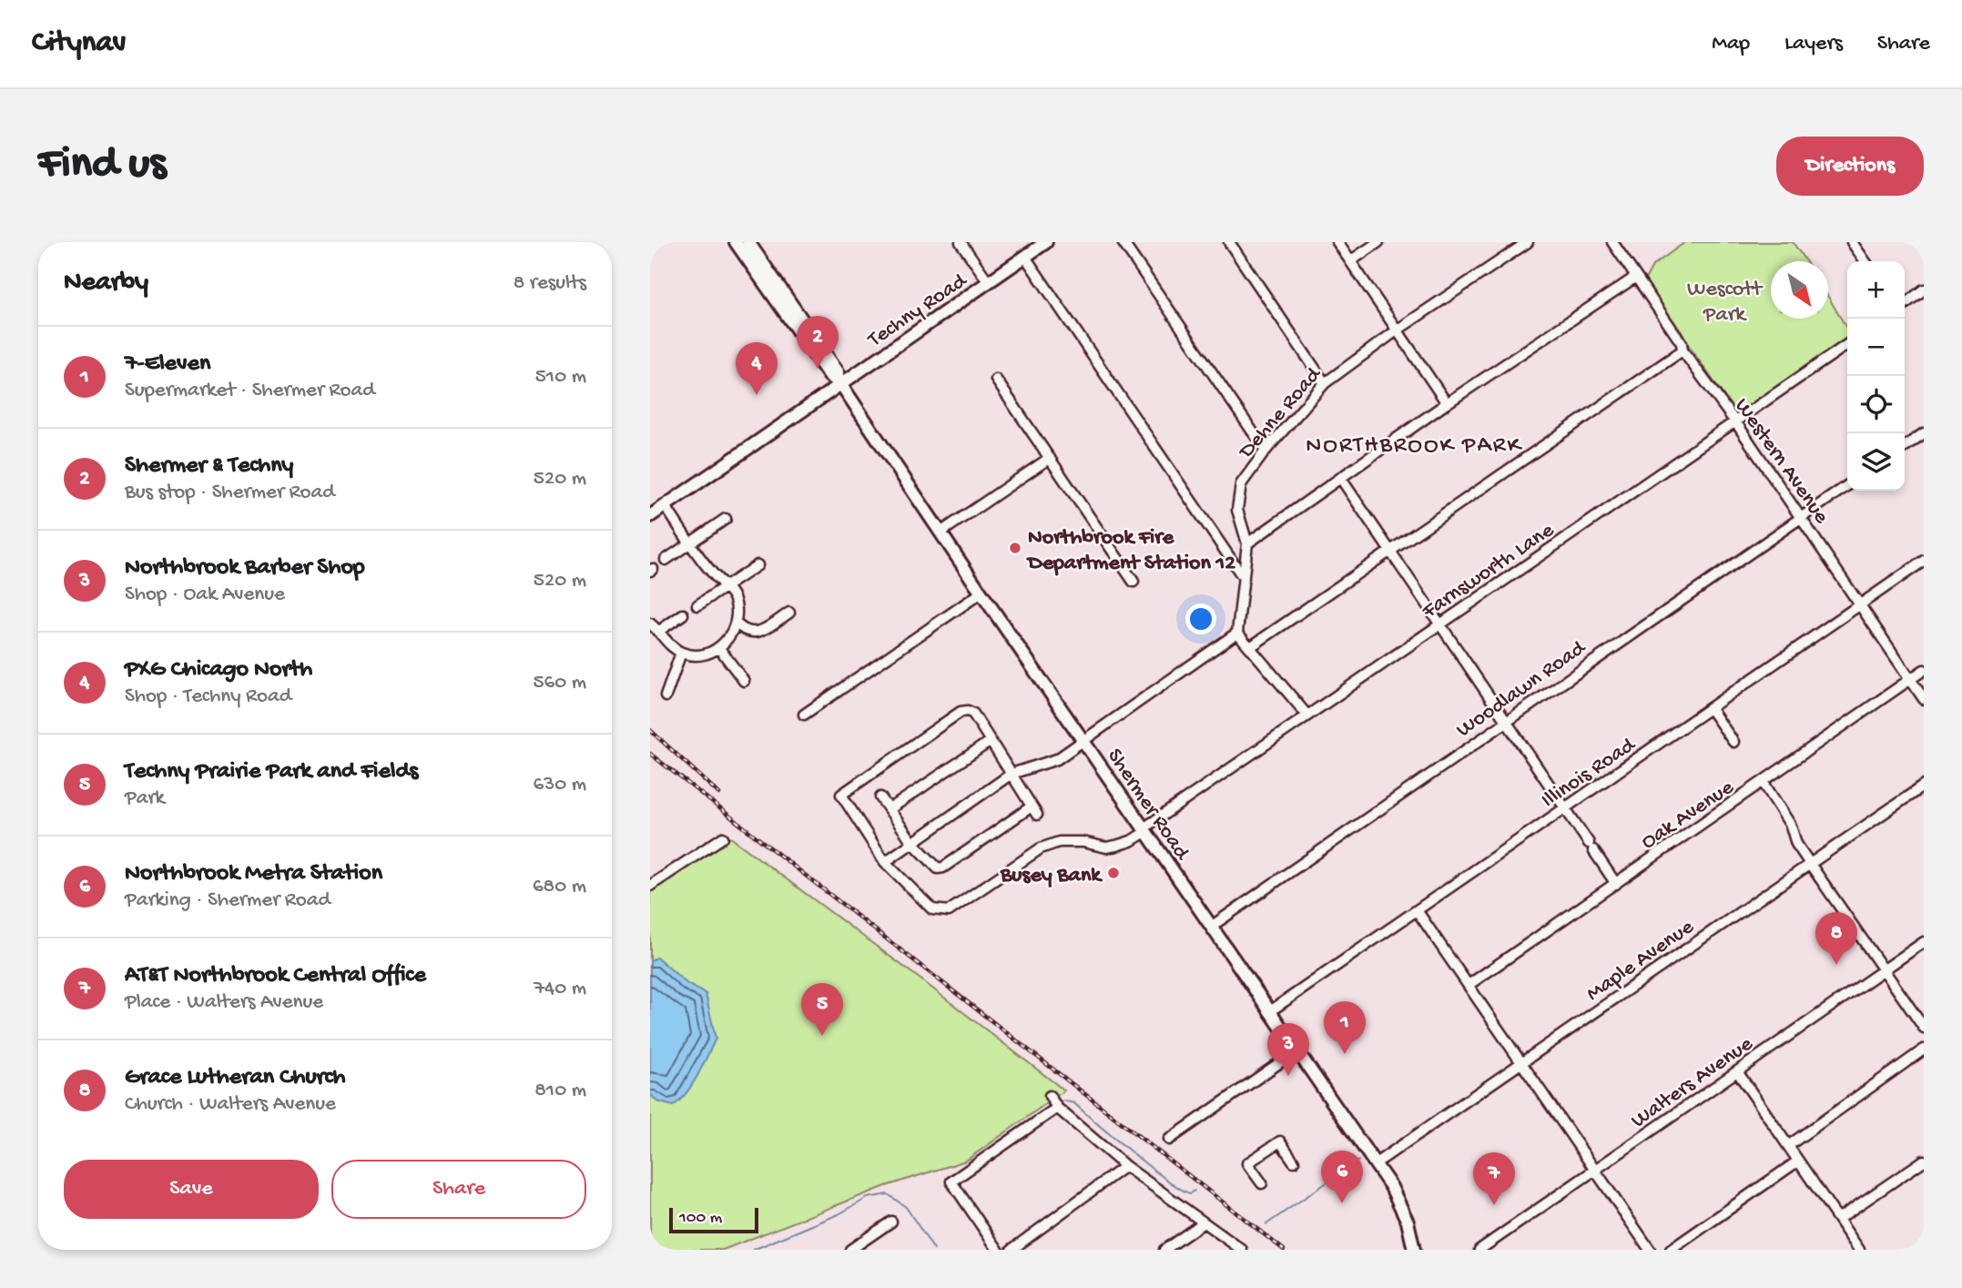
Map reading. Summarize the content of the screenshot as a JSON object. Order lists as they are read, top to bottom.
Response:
{
  "streets": {
    "main road": ["Techny Road", "Shermer Road"],
    "street": [
      "Dehne Road",
      "Western Avenue",
      "Farnsworth Lane",
      "Woodlawn Road",
      "Illinois Road",
      "Oak Avenue",
      "Maple Avenue",
      "Walters Avenue"
    ]
  },
  "crossings": [
    ["Techny Road", "Shermer Road"],
    ["Western Avenue", "Farnsworth Lane"],
    ["Western Avenue", "Woodlawn Road"],
    ["Western Avenue", "Illinois Road"],
    ["Western Avenue", "Oak Avenue"],
    ["Farnsworth Lane", "Shermer Road"],
    ["Woodlawn Road", "Shermer Road"],
    ["Illinois Road", "Shermer Road"],
    ["Shermer Road", "Maple Avenue"]
  ],
  "districts": ["NORTHBROOK PARK"],
  "parks": ["Wescott Park"],
  "places": ["Northbrook Fire Department Station 12", "Busey Bank"],
  "scale_bar": "100 m",
  "north": "bottom right",
  "page": {
    "header": "Citynav",
    "nav": ["Map", "Layers", "Share"],
    "buttons": [
      "Directions",
      ["Save", "Share"]
    ],
    "title": "Find us",
    "heading": ["Nearby", "8 results"],
    "map_buttons": ["+", "−"],
    "pins": [
      "2",
      "4",
      "8",
      "5",
      "1",
      "3",
      "6",
      "7"
    ],
    "list": [
      {
        "mark": "1",
        "name": "7-Eleven",
        "note": "Supermarket · Shermer Road",
        "value": "510 m"
      },
      {
        "mark": "2",
        "name": "Shermer & Techny",
        "note": "Bus stop · Shermer Road",
        "value": "520 m"
      },
      {
        "mark": "3",
        "name": "Northbrook Barber Shop",
        "note": "Shop · Oak Avenue",
        "value": "520 m"
      },
      {
        "mark": "4",
        "name": "PXG Chicago North",
        "note": "Shop · Techny Road",
        "value": "560 m"
      },
      {
        "mark": "5",
        "name": "Techny Prairie Park and Fields",
        "note": "Park",
        "value": "630 m"
      },
      {
        "mark": "6",
        "name": "Northbrook Metra Station",
        "note": "Parking · Shermer Road",
        "value": "680 m"
      },
      {
        "mark": "7",
        "name": "AT&T Northbrook Central Office",
        "note": "Place · Walters Avenue",
        "value": "740 m"
      },
      {
        "mark": "8",
        "name": "Grace Lutheran Church",
        "note": "Church · Walters Avenue",
        "value": "810 m"
      }
    ],
    "scale": "100 m"
  }
}
